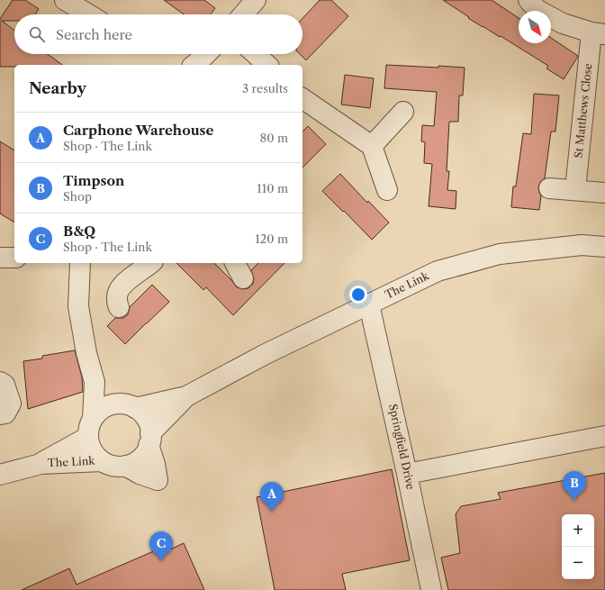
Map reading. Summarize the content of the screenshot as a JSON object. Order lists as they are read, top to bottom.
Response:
{
  "streets": {
    "street": ["St Matthews Close", "The Link", "Springfield Drive"]
  },
  "crossings": [
    ["The Link", "Springfield Drive"]
  ],
  "north": "bottom right",
  "page": {
    "search": "Search here",
    "heading": ["Nearby", "3 results"],
    "list": [
      {
        "mark": "A",
        "name": "Carphone Warehouse",
        "note": "Shop · The Link",
        "value": "80 m"
      },
      {
        "mark": "B",
        "name": "Timpson",
        "note": "Shop",
        "value": "110 m"
      },
      {
        "mark": "C",
        "name": "B&Q",
        "note": "Shop · The Link",
        "value": "120 m"
      }
    ],
    "pins": ["B", "A", "C"],
    "map_buttons": ["+", "−"]
  }
}
